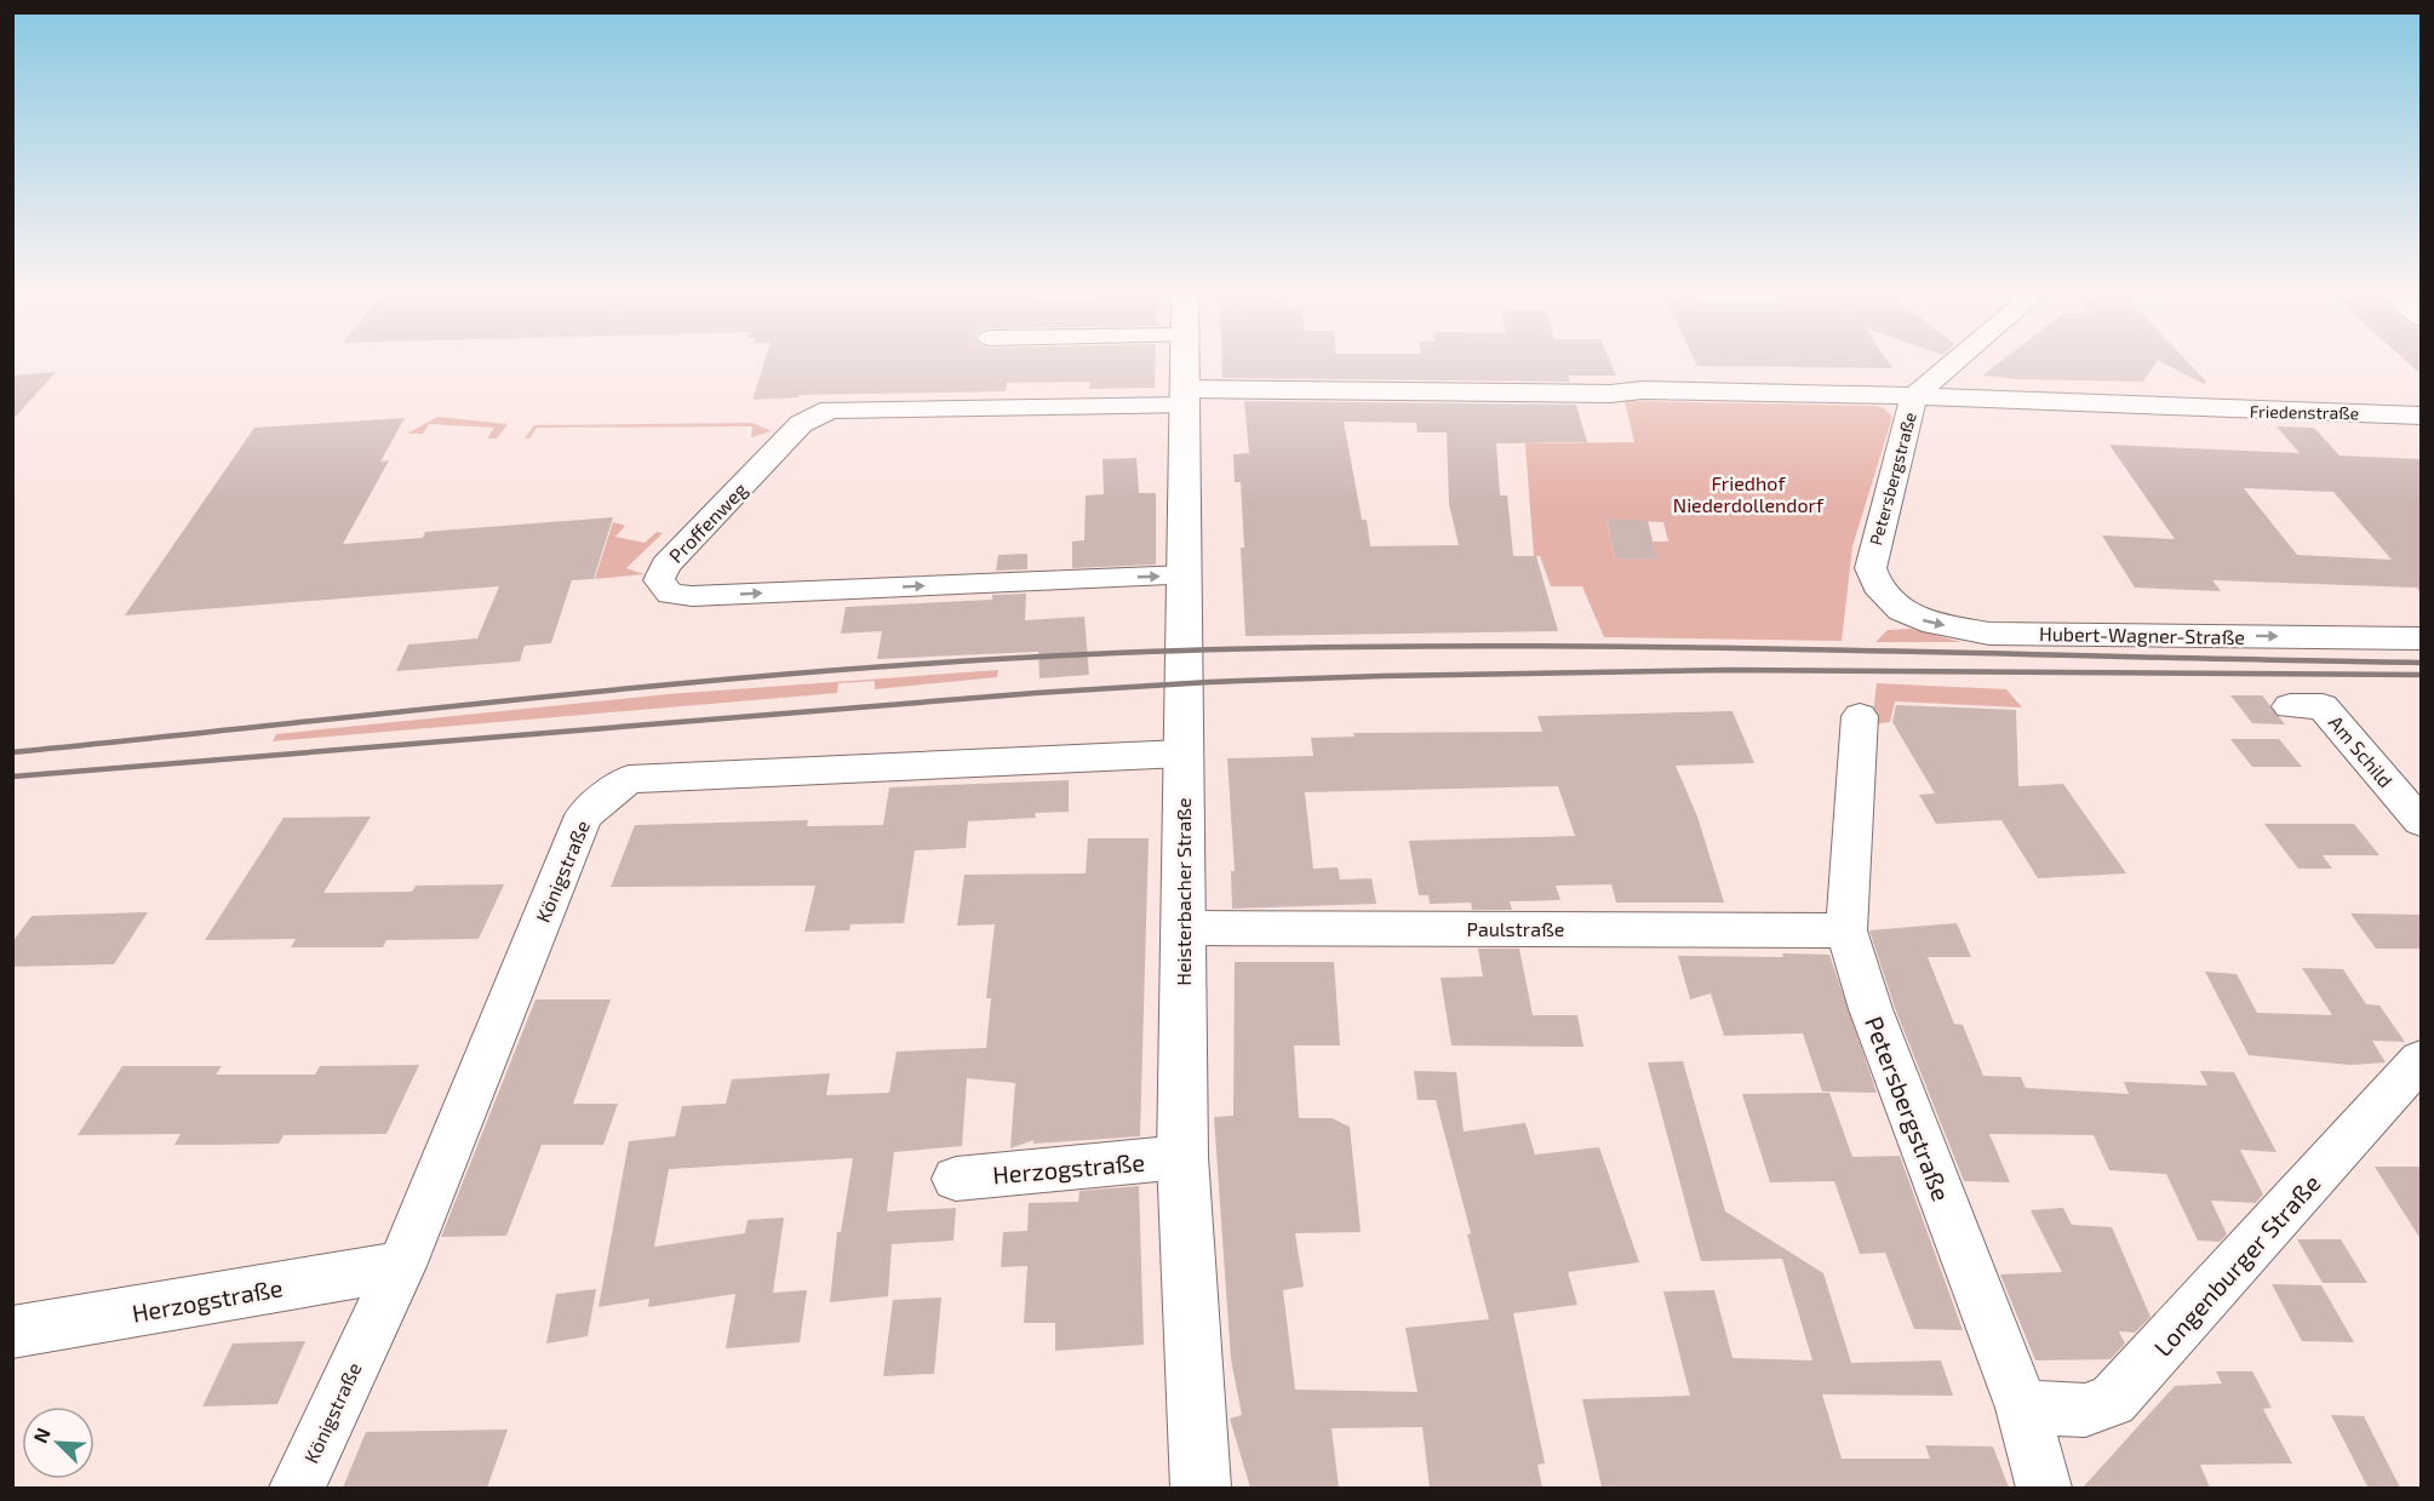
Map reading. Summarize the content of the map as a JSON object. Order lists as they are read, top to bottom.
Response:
{
  "streets": {
    "street": [
      "Friedenstraße",
      "Petersbergstraße",
      "Proffenweg",
      "Hubert-Wagner-Straße",
      "Am Schild",
      "Königstraße",
      "Heisterbacher Straße",
      "Paulstraße",
      "Herzogstraße",
      "Longenburger Straße"
    ]
  },
  "crossings": [
    ["Friedenstraße", "Petersbergstraße"],
    ["Friedenstraße", "Proffenweg"],
    ["Friedenstraße", "Heisterbacher Straße"],
    ["Petersbergstraße", "Hubert-Wagner-Straße"],
    ["Petersbergstraße", "Paulstraße"],
    ["Petersbergstraße", "Longenburger Straße"],
    ["Proffenweg", "Heisterbacher Straße"],
    ["Königstraße", "Heisterbacher Straße"],
    ["Königstraße", "Herzogstraße"],
    ["Heisterbacher Straße", "Paulstraße"],
    ["Heisterbacher Straße", "Herzogstraße"]
  ],
  "one_way": ["Hubert-Wagner-Straße"],
  "parks": ["Friedhof Niederdollendorf"],
  "north": "top left"
}
